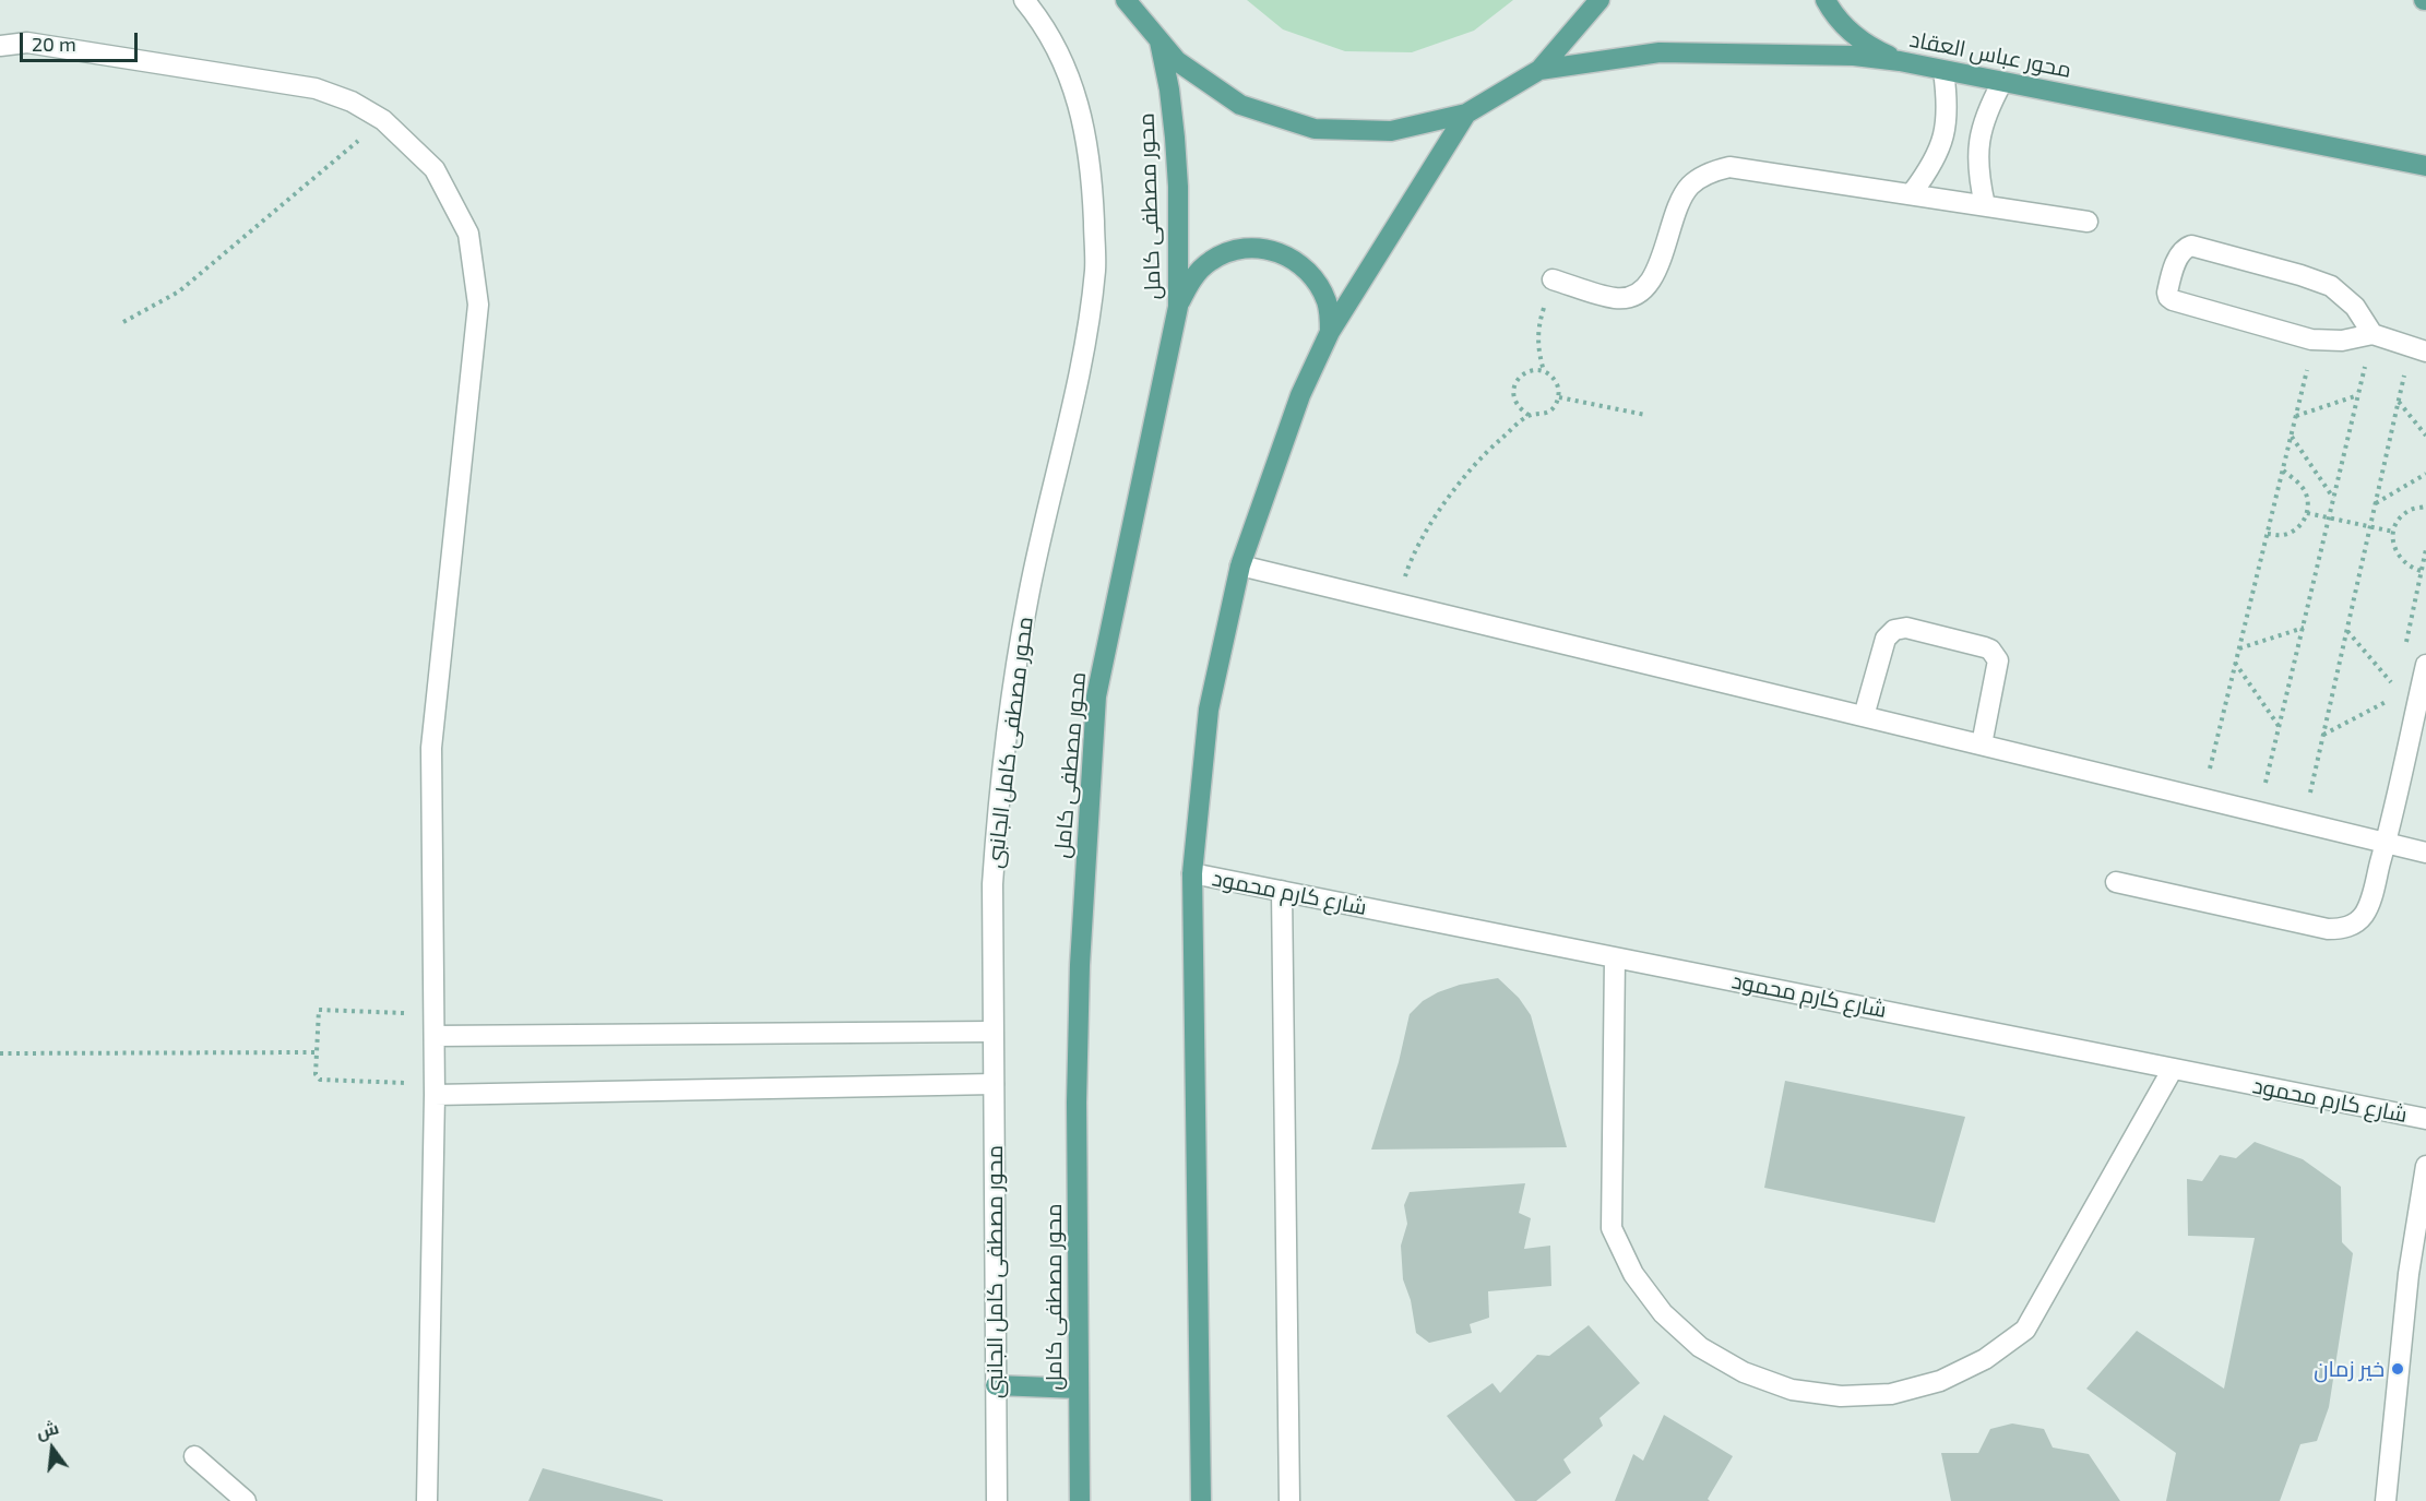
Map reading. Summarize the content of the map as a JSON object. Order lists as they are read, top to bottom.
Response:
{
  "streets": {
    "main road": ["محور عباس العقاد", "محور مصطفى كامل"],
    "street": ["محور مصطفى كامل الجانبى", "شارع كارم محمود"]
  },
  "places": ["خير زمان"],
  "scale_bar": "20 m",
  "north": "top"
}
